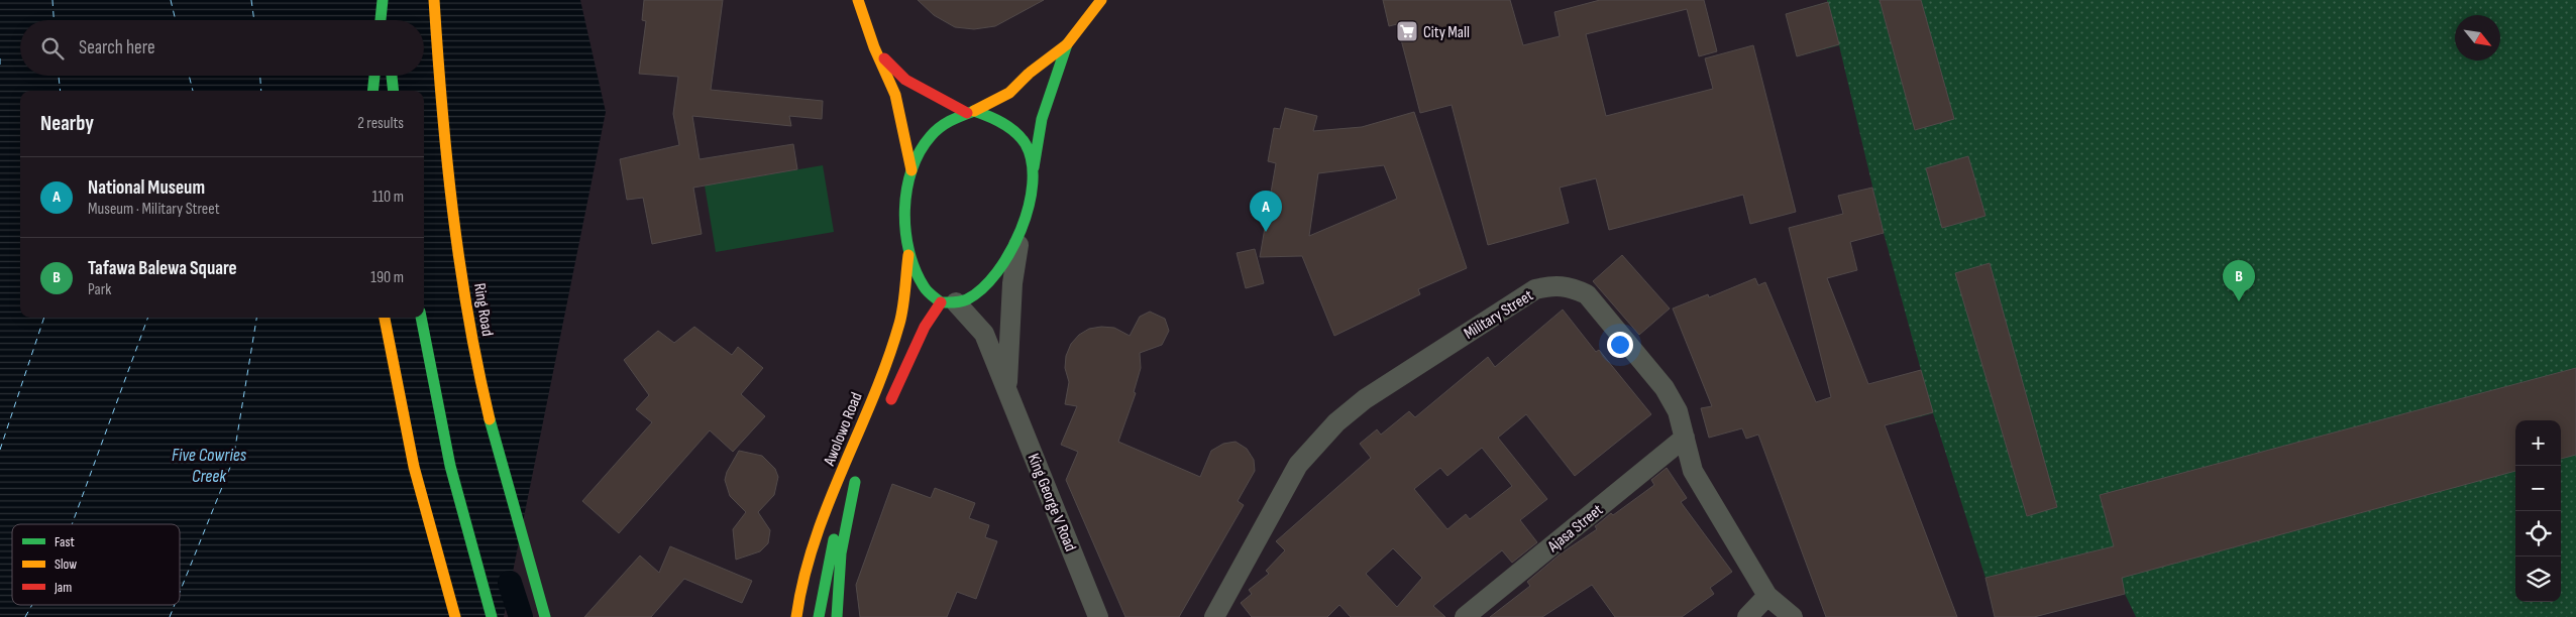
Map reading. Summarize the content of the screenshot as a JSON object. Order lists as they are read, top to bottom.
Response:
{
  "streets": {
    "main road": ["Ring Road", "Awolowo Road"],
    "street": ["Military Street", "King George V Road", "Ajasa Street"]
  },
  "crossings": [
    ["Military Street", "Ajasa Street"],
    ["Awolowo Road", "King George V Road"]
  ],
  "water": ["Five Cowries Creek"],
  "places": {
    "supermarket": ["City Mall"]
  },
  "legend": ["Fast", "Slow", "Jam"],
  "north": "bottom right",
  "page": {
    "search": "Search here",
    "heading": ["Nearby", "2 results"],
    "list": [
      {
        "mark": "A",
        "name": "National Museum",
        "note": "Museum · Military Street",
        "value": "110 m"
      },
      {
        "mark": "B",
        "name": "Tafawa Balewa Square",
        "note": "Park",
        "value": "190 m"
      }
    ],
    "pins": ["A", "B"],
    "map_buttons": ["+", "−"]
  }
}
